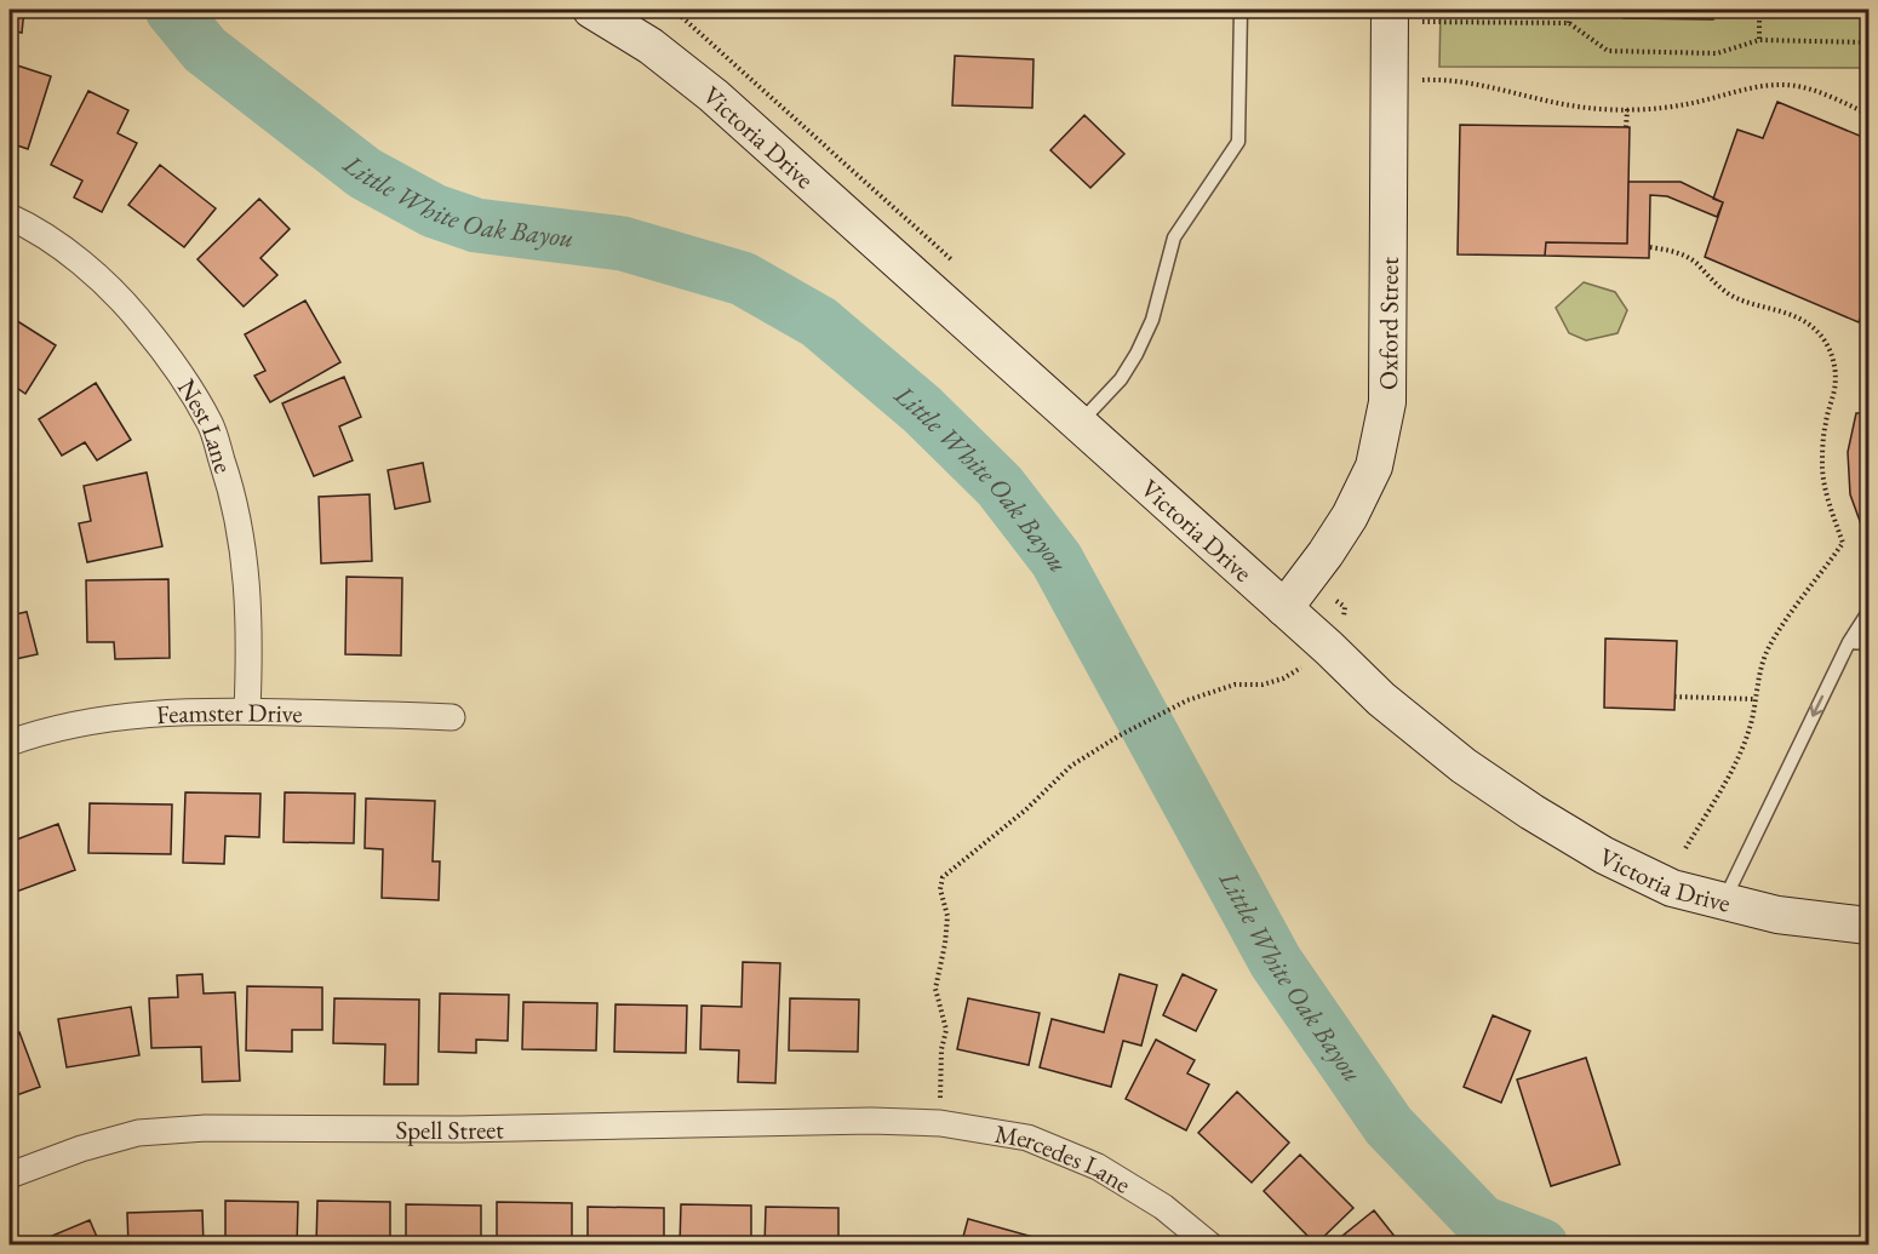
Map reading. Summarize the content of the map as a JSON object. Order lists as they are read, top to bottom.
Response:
{
  "streets": {
    "street": [
      "Victoria Drive",
      "Oxford Street",
      "Nest Lane",
      "Feamster Drive",
      "Spell Street",
      "Mercedes Lane"
    ]
  },
  "crossings": [
    ["Victoria Drive", "Oxford Street"],
    ["Nest Lane", "Feamster Drive"],
    ["Spell Street", "Mercedes Lane"]
  ],
  "water": ["Little White Oak Bayou"]
}
